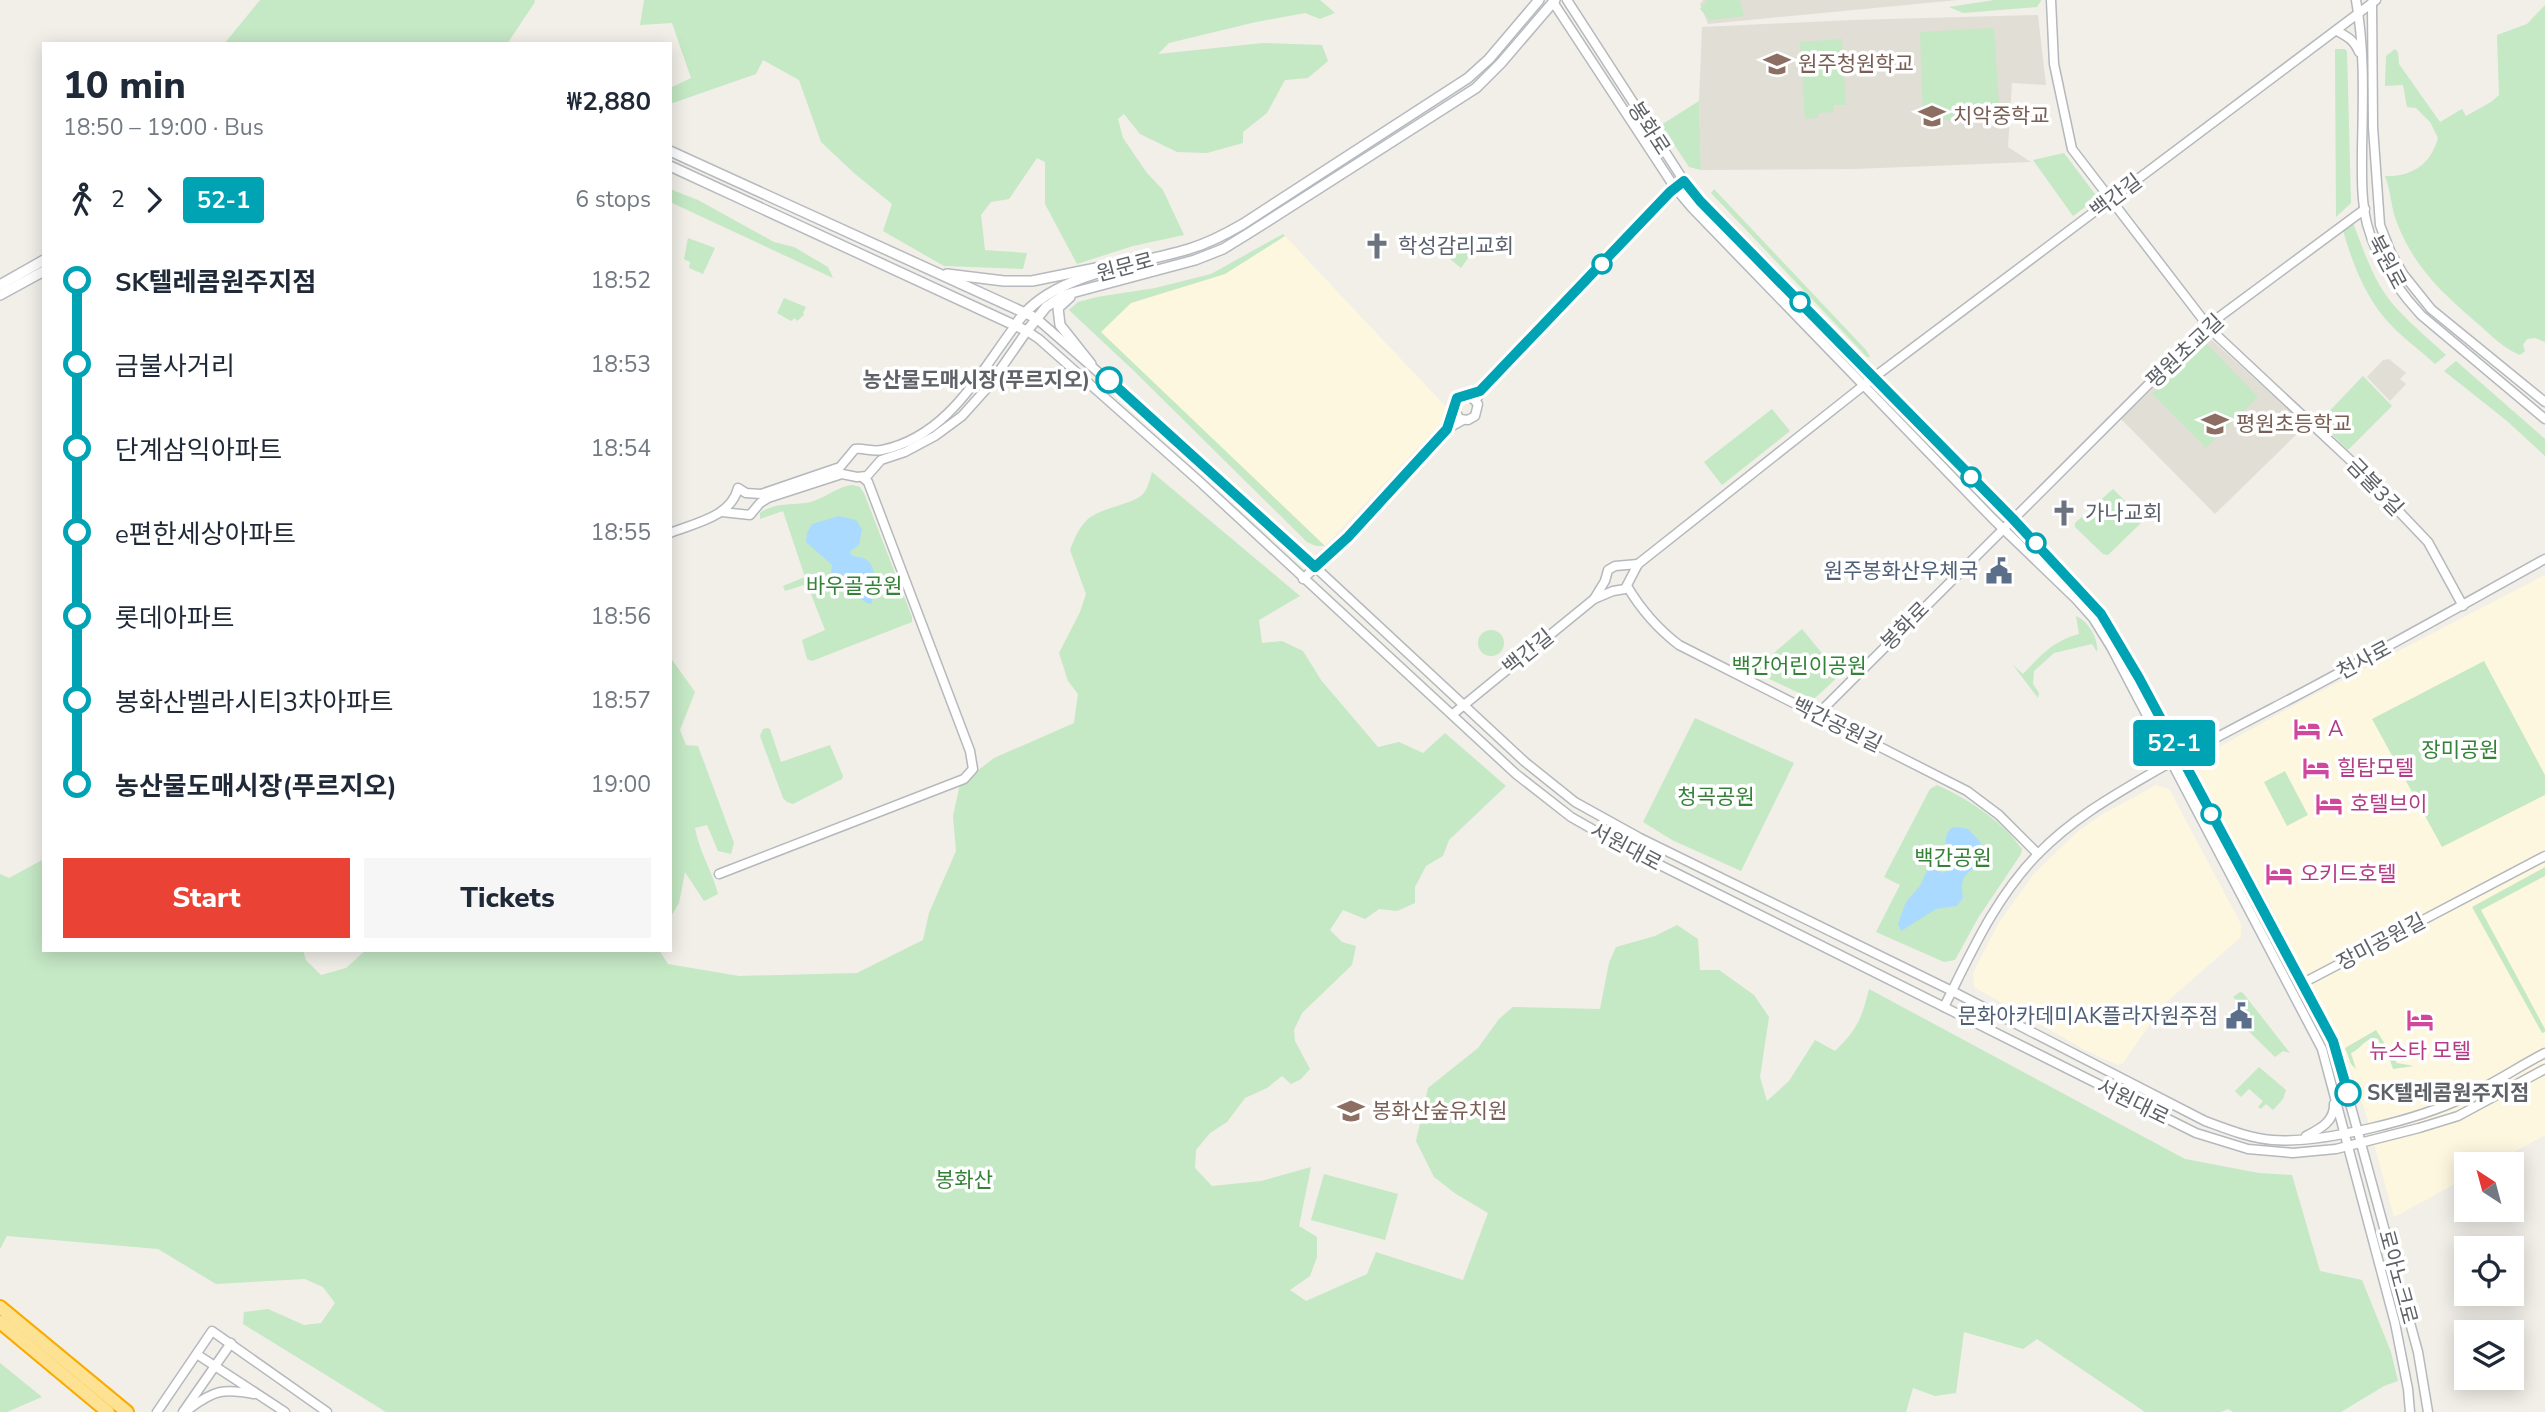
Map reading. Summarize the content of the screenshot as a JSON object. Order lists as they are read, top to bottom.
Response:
{
  "streets": {
    "main road": ["원문로"],
    "street": [
      "봉화로",
      "백간길",
      "북원로",
      "평원초교길",
      "금불3길",
      "천사로",
      "백간공원길",
      "서원대로",
      "장미공원길",
      "로아노크로"
    ]
  },
  "crossings": [
    ["봉화로", "백간길"],
    ["봉화로", "원문로"],
    ["봉화로", "평원초교길"],
    ["봉화로", "천사로"],
    ["봉화로", "백간공원길"],
    ["봉화로", "서원대로"],
    ["봉화로", "장미공원길"],
    ["봉화로", "로아노크로"],
    ["백간길", "북원로"],
    ["백간길", "금불3길"],
    ["백간길", "서원대로"],
    ["북원로", "평원초교길"],
    ["원문로", "서원대로"],
    ["평원초교길", "금불3길"],
    ["금불3길", "천사로"],
    ["서원대로", "로아노크로"]
  ],
  "parks": [
    "바우골공원",
    "백간어린이공원",
    "장미공원",
    "청곡공원",
    "백간공원",
    "봉화산"
  ],
  "places": {
    "school or university": [
      "원주청원학교",
      "치악중학교",
      "평원초등학교",
      "봉화산숲유치원"
    ],
    "church": ["학성감리교회", "가나교회"],
    "other": ["농산물도매시장(푸르지오)", "SK텔레콤원주지점"],
    "public building": ["원주봉화산우체국", "문화아카데미AK플라자원주점"],
    "hotel": [
      "A",
      "힐탑모텔",
      "호텔브이",
      "오키드호텔",
      "뉴스타 모텔"
    ]
  },
  "lines": ["bus line 52-1"],
  "north": "top left",
  "page": {
    "on_map": "52-1",
    "heading": ["10 min", "18:50 – 19:00 · Bus", "₩2,880"],
    "legs": ["2", "52-1", "6 stops"],
    "list": [
      {
        "name": "SK텔레콤원주지점",
        "value": "18:52"
      },
      {
        "name": "금불사거리",
        "value": "18:53"
      },
      {
        "name": "단계삼익아파트",
        "value": "18:54"
      },
      {
        "name": "e편한세상아파트",
        "value": "18:55"
      },
      {
        "name": "롯데아파트",
        "value": "18:56"
      },
      {
        "name": "봉화산벨라시티3차아파트",
        "value": "18:57"
      },
      {
        "name": "농산물도매시장(푸르지오)",
        "value": "19:00"
      }
    ],
    "buttons": ["Start", "Tickets"]
  }
}
